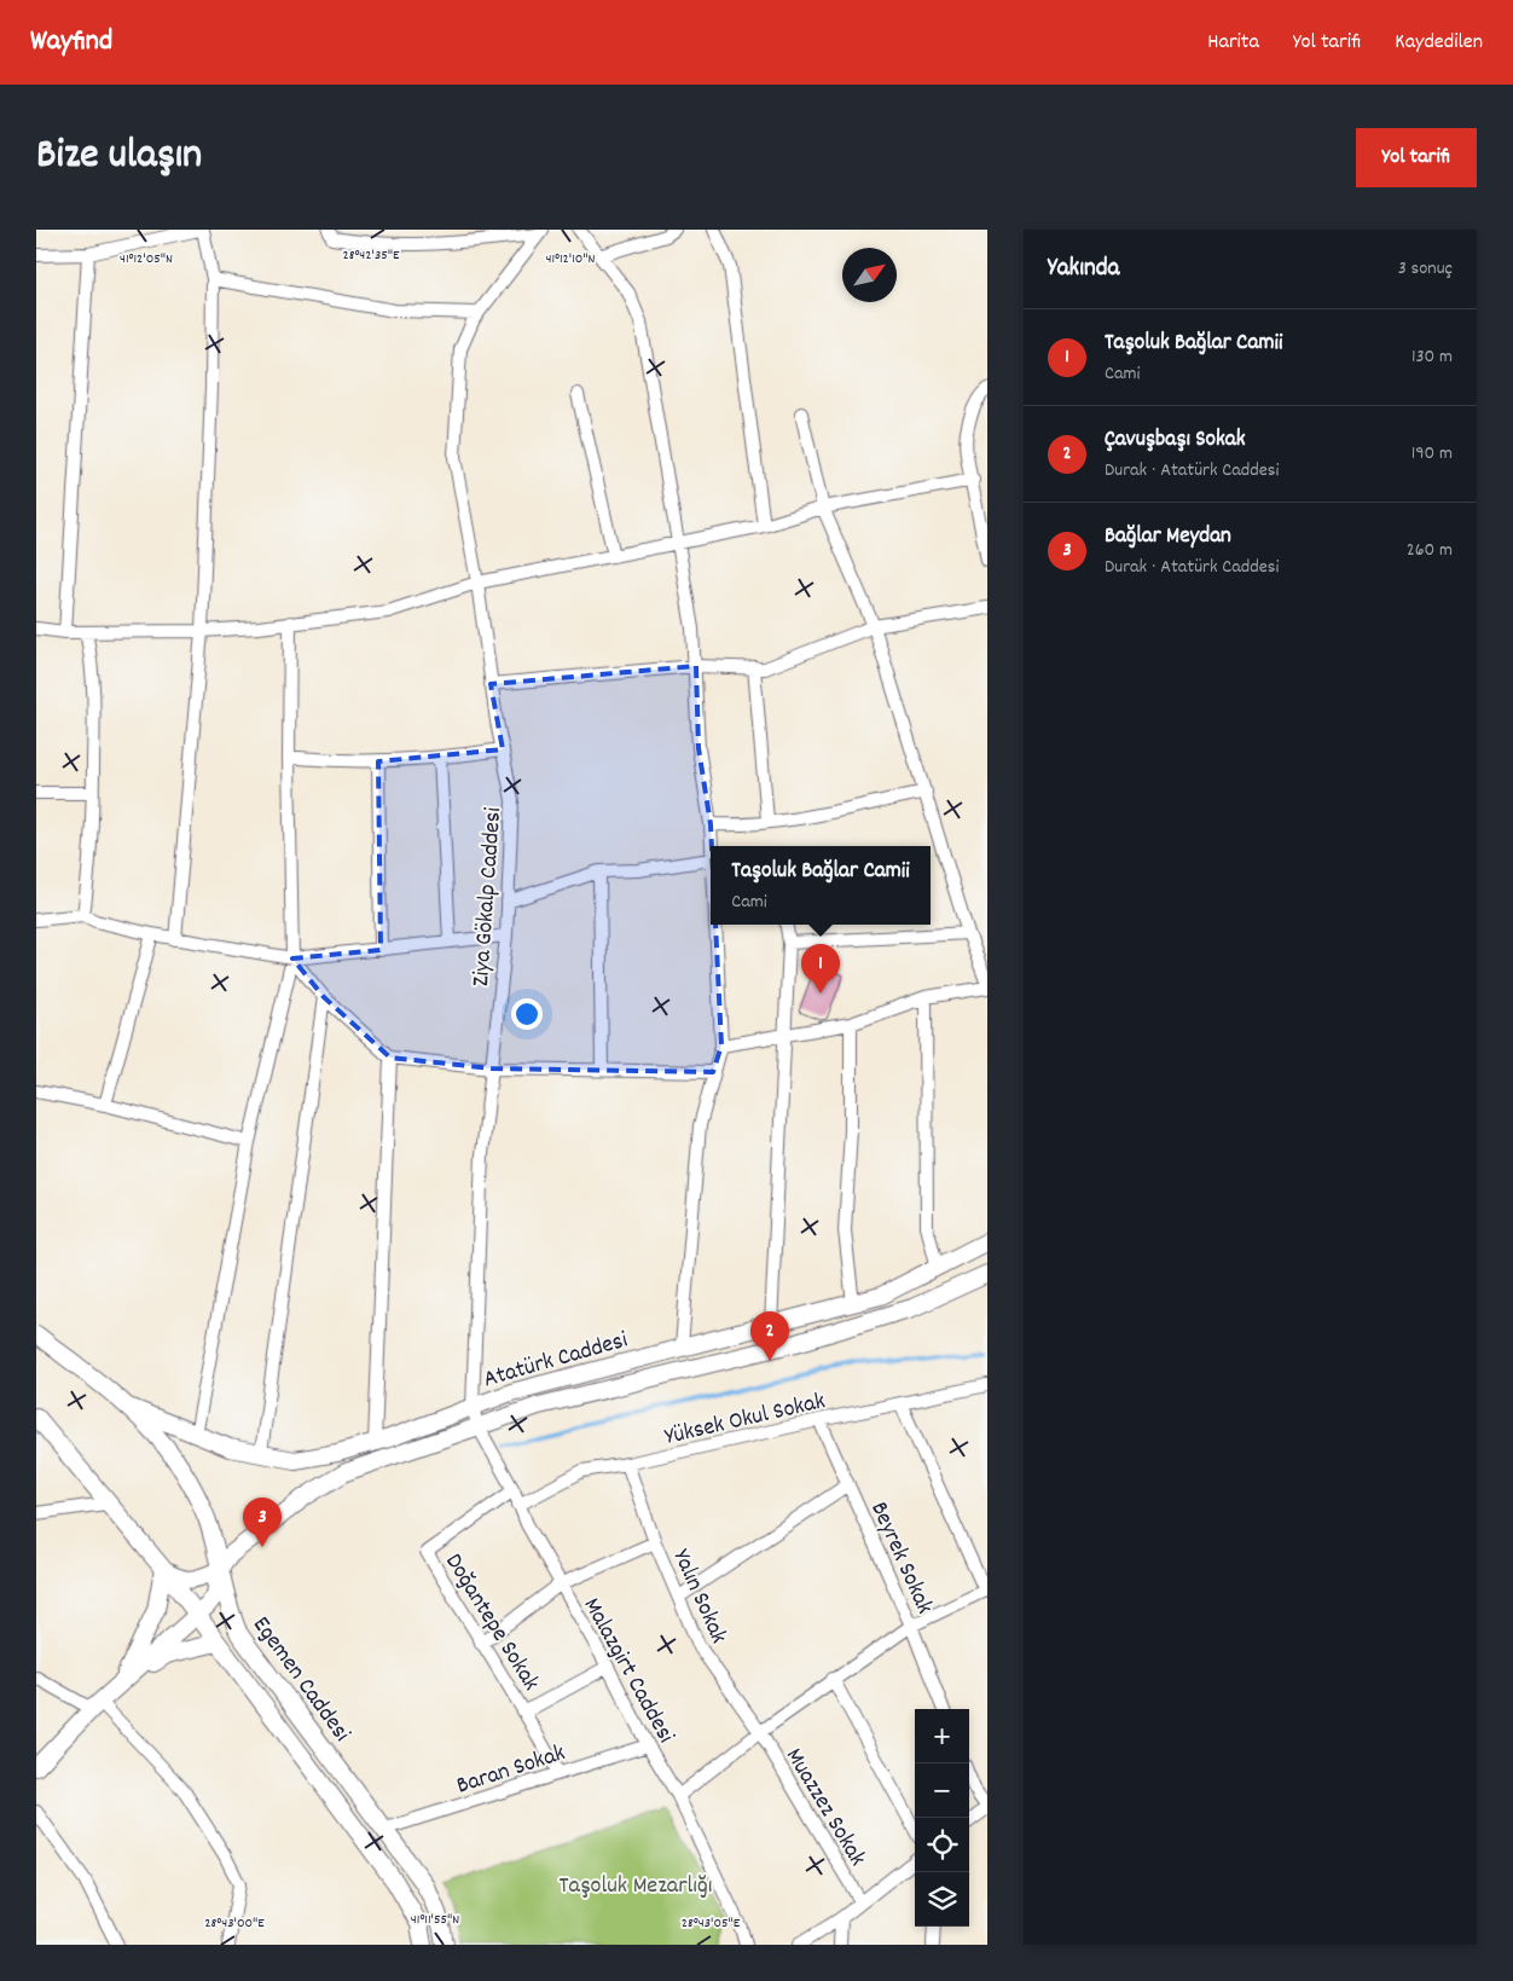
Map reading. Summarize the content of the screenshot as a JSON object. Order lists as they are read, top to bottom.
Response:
{
  "streets": {
    "main road": ["Atatürk Caddesi", "Egemen Caddesi"],
    "street": [
      "Ziya Gökalp Caddesi",
      "Yüksek Okul Sokak",
      "Beyrek Sokak",
      "Yalın Sokak",
      "Doğantepe Sokak",
      "Malazgirt Caddesi",
      "Baran Sokak",
      "Muazzez Sokak"
    ]
  },
  "crossings": [
    ["Ziya Gökalp Caddesi", "Atatürk Caddesi"],
    ["Ziya Gökalp Caddesi", "Malazgirt Caddesi"],
    ["Atatürk Caddesi", "Malazgirt Caddesi"],
    ["Atatürk Caddesi", "Egemen Caddesi"],
    ["Yüksek Okul Sokak", "Beyrek Sokak"],
    ["Yüksek Okul Sokak", "Yalın Sokak"],
    ["Yüksek Okul Sokak", "Malazgirt Caddesi"],
    ["Yalın Sokak", "Muazzez Sokak"],
    ["Doğantepe Sokak", "Malazgirt Caddesi"],
    ["Doğantepe Sokak", "Baran Sokak"],
    ["Malazgirt Caddesi", "Baran Sokak"],
    ["Egemen Caddesi", "Baran Sokak"]
  ],
  "parks": ["Taşoluk Mezarlığı"],
  "north": "top right",
  "page": {
    "header": "Wayfind",
    "nav": ["Harita", "Yol tarifi", "Kaydedilen"],
    "title": "Bize ulaşın",
    "buttons": "Yol tarifi",
    "heading": ["Yakında", "3 sonuç"],
    "list": [
      {
        "mark": "1",
        "name": "Taşoluk Bağlar Camii",
        "note": "Cami",
        "value": "130 m"
      },
      {
        "mark": "2",
        "name": "Çavuşbaşı Sokak",
        "note": "Durak · Atatürk Caddesi",
        "value": "190 m"
      },
      {
        "mark": "3",
        "name": "Bağlar Meydan",
        "note": "Durak · Atatürk Caddesi",
        "value": "260 m"
      }
    ],
    "popup": ["Taşoluk Bağlar Camii", "Cami"],
    "pins": ["1", "2", "3"],
    "map_buttons": ["+", "−"]
  },
  "coordinates": [
    "28°42'35\"E",
    "41°12'05\"N",
    "41°12'10\"N",
    "41°11'55\"N",
    "28°43'00\"E",
    "28°43'05\"E"
  ]
}
